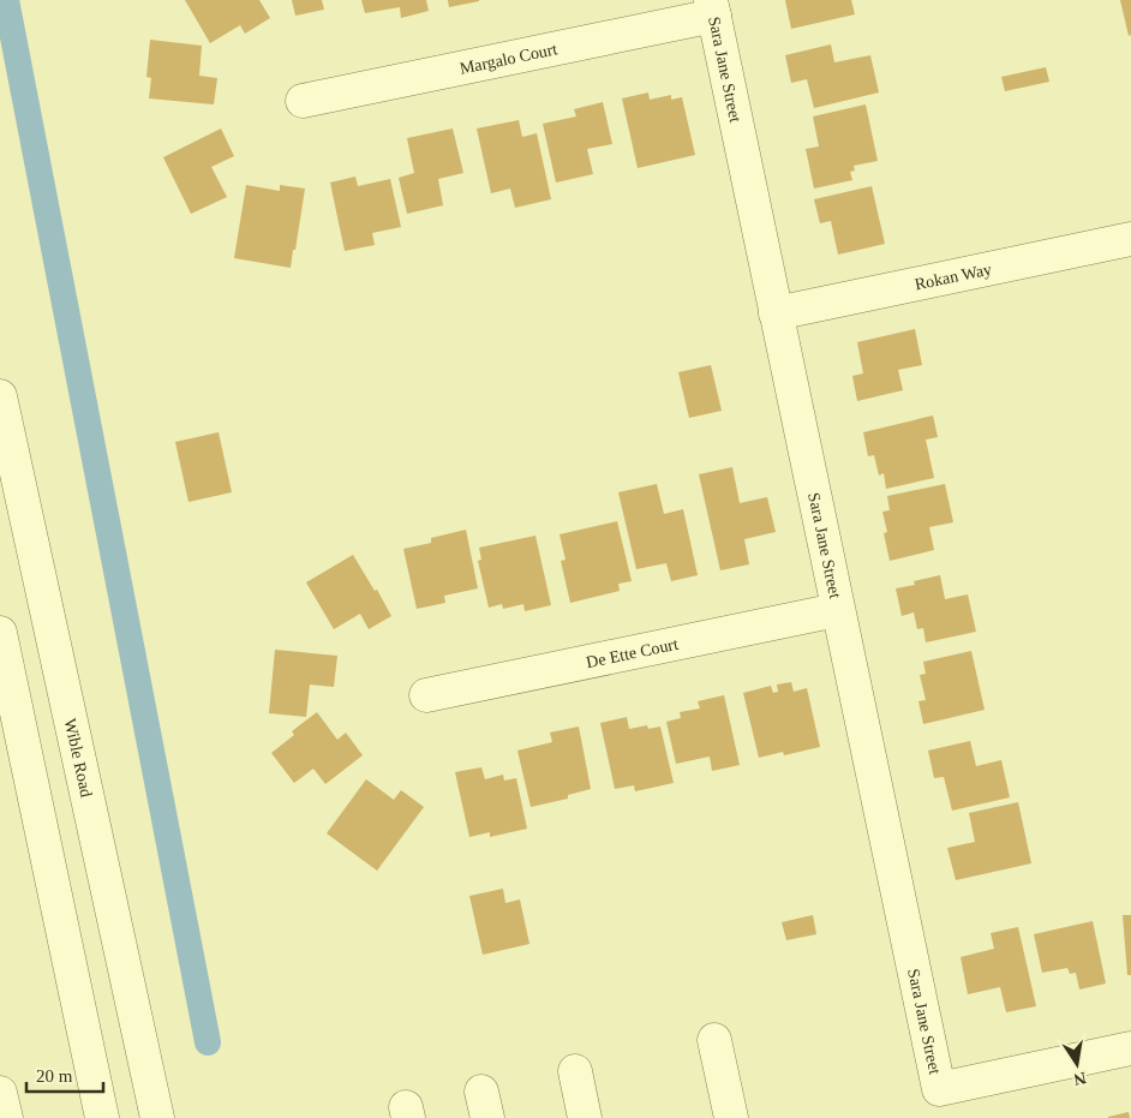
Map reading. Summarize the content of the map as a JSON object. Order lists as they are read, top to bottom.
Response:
{
  "streets": {
    "street": [
      "Margalo Court",
      "Sara Jane Street",
      "Rokan Way",
      "De Ette Court",
      "Wible Road"
    ]
  },
  "crossings": [
    ["Margalo Court", "Sara Jane Street"],
    ["Sara Jane Street", "Rokan Way"],
    ["Sara Jane Street", "De Ette Court"]
  ],
  "scale_bar": "20 m",
  "north": "bottom"
}
